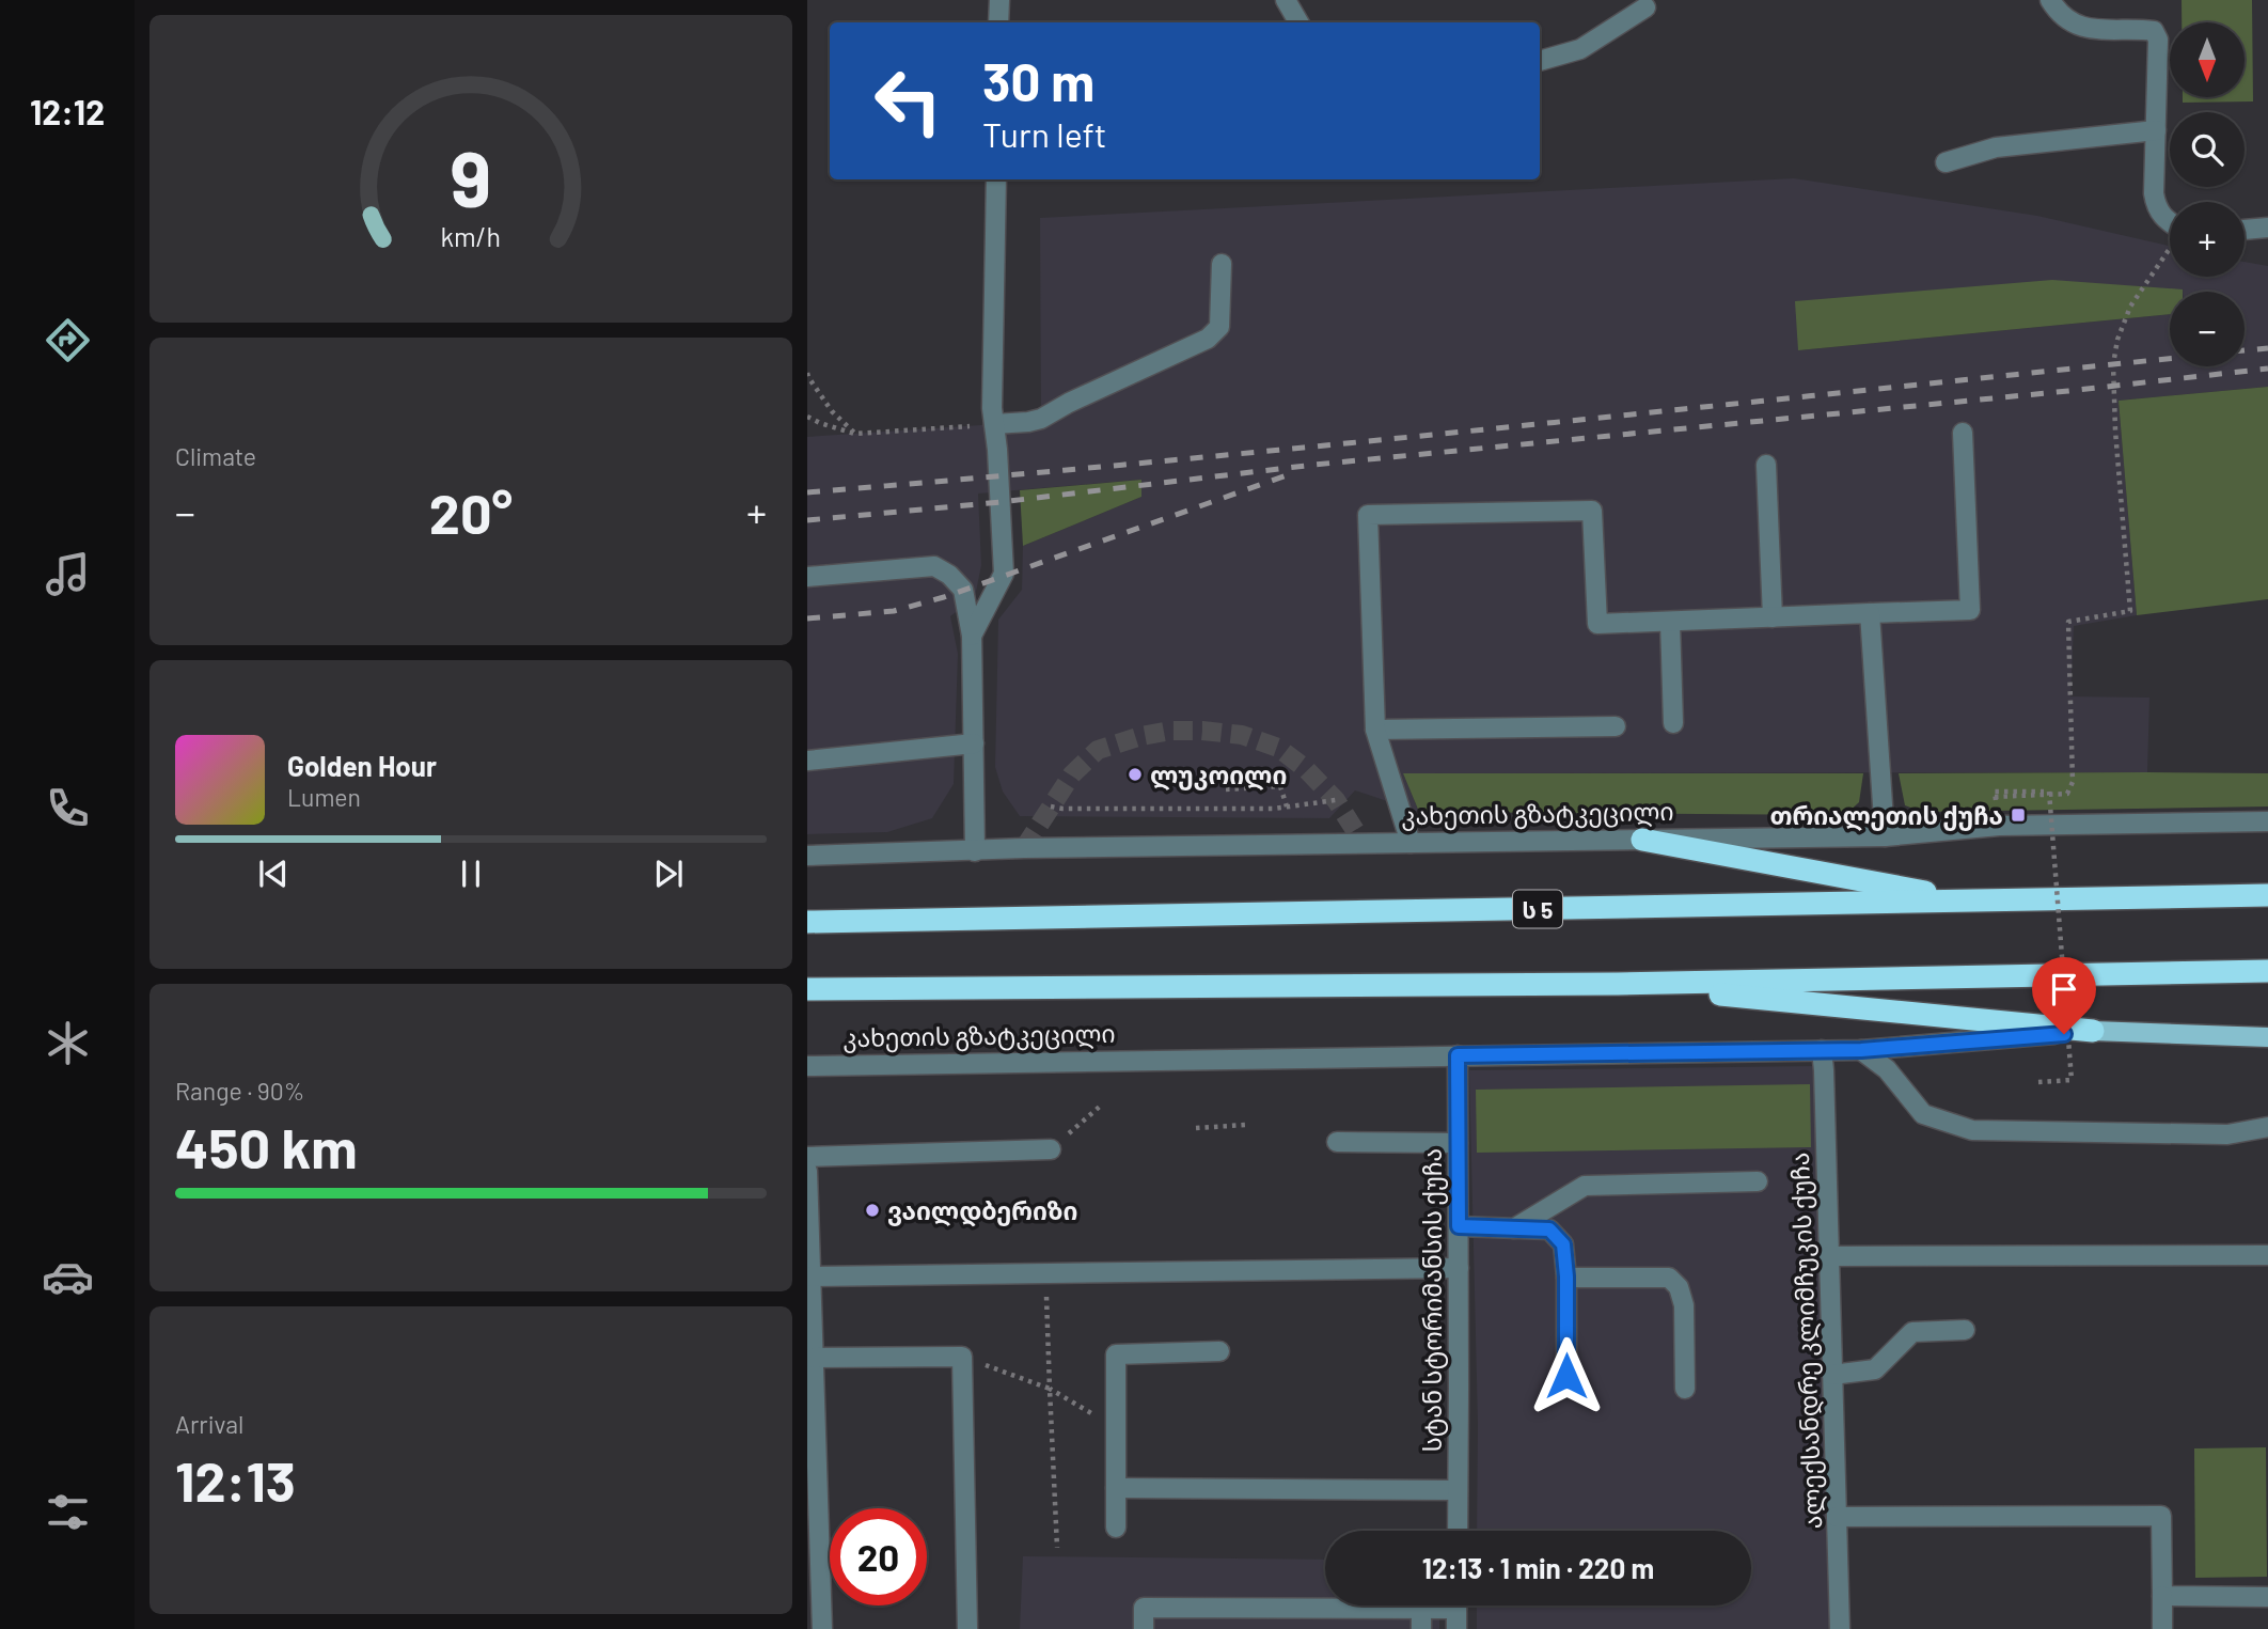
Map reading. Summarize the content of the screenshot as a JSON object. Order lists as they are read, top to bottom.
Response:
{
  "streets": {
    "highway": ["კახეთის გზატკეცილი", "ს 5"],
    "street": ["სტან სტორიმანსის ქუჩა", "ალექსანდრე კლიმჩუკის ქუჩა"]
  },
  "crossings": [
    ["კახეთის გზატკეცილი", "სტან სტორიმანსის ქუჩა"],
    ["კახეთის გზატკეცილი", "ალექსანდრე კლიმჩუკის ქუჩა"]
  ],
  "places": {
    "other": ["ლუკოილი", "ვაილდბერიზი"],
    "transit": ["თრიალეთის ქუჩა"]
  },
  "north": "bottom",
  "page": {
    "tabs": "12:12",
    "map_buttons": ["+", "−"],
    "turn": ["30 m", "Turn left"],
    "tile": [
      "Climate",
      ["Range · 90%", "450 km"],
      ["Arrival", "12:13"]
    ],
    "heat": ["−", "20°", "+"],
    "song": ["Golden Hour", "Lumen"],
    "limit": "20",
    "trip": "12:13 · 1 min · 220 m",
    "gauge": ["9", "km/h"]
  }
}
